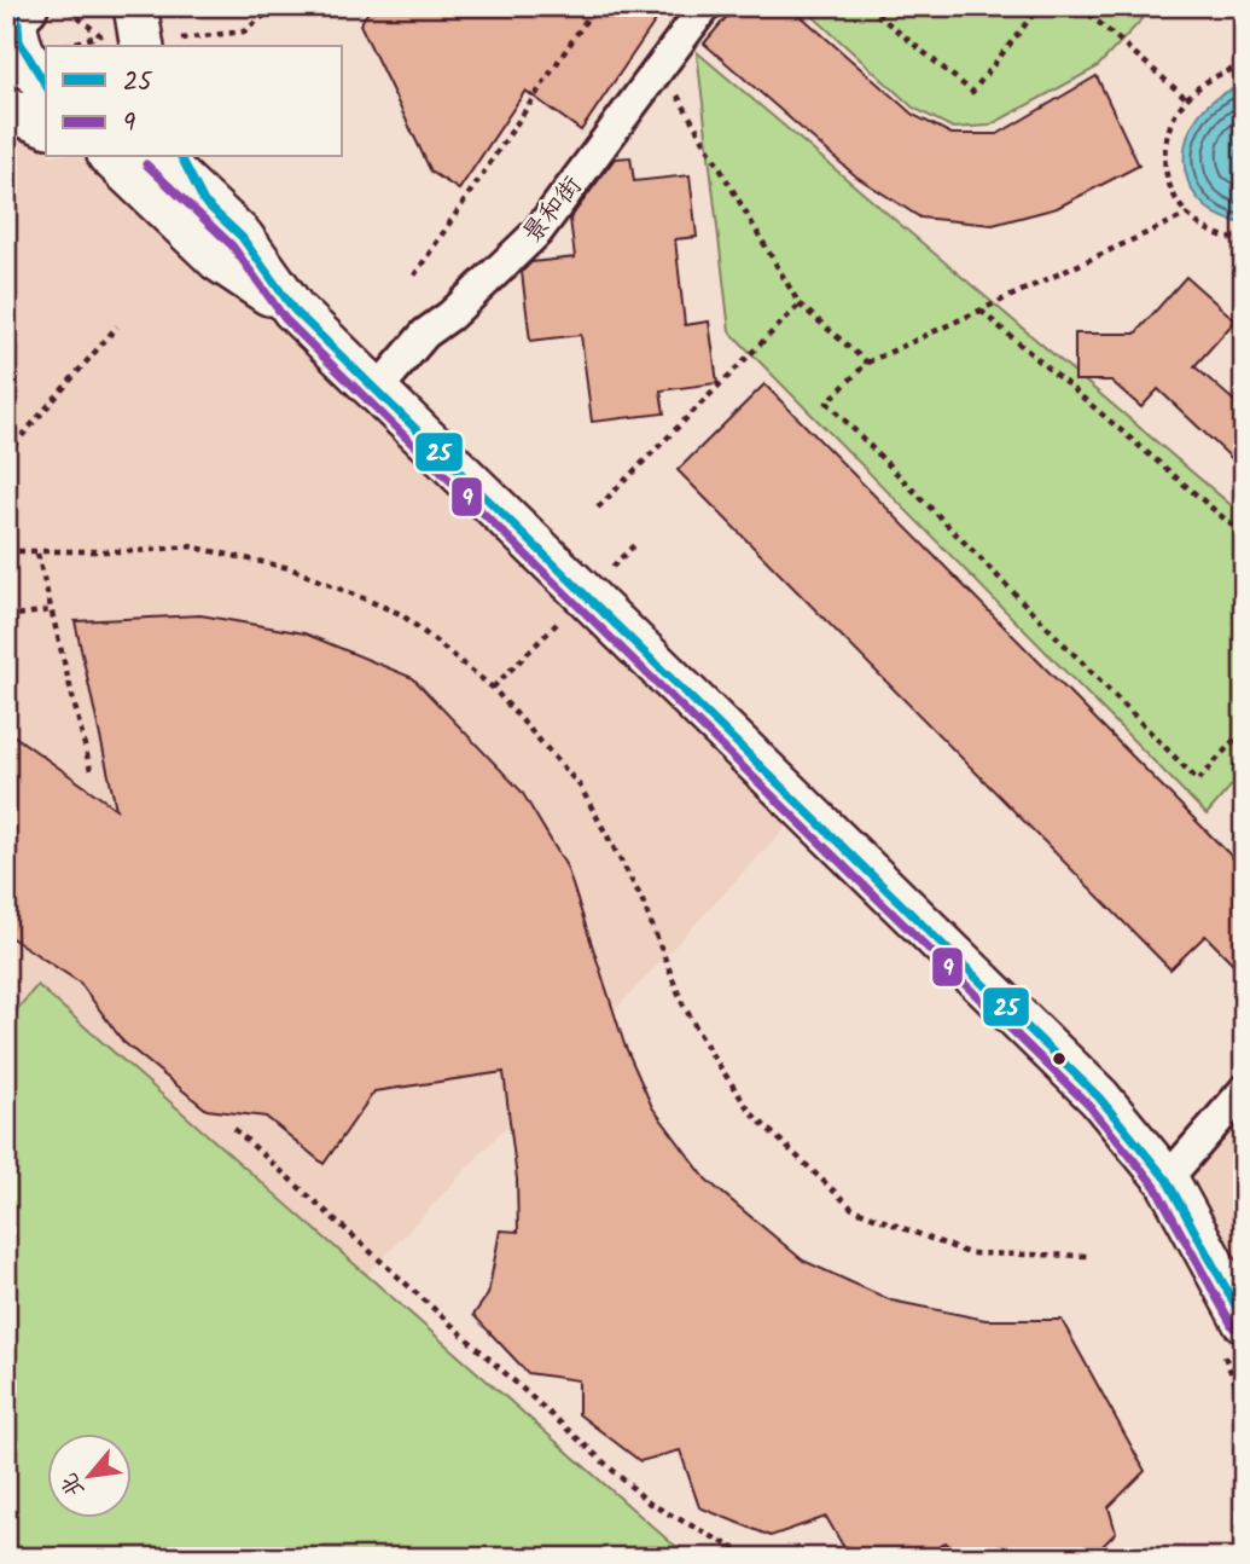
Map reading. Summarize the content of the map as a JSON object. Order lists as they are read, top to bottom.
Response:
{
  "streets": {
    "street": ["景和街"]
  },
  "lines": ["transit line 25", "transit line 9"],
  "legend": ["25", "9"],
  "north": "bottom left"
}
